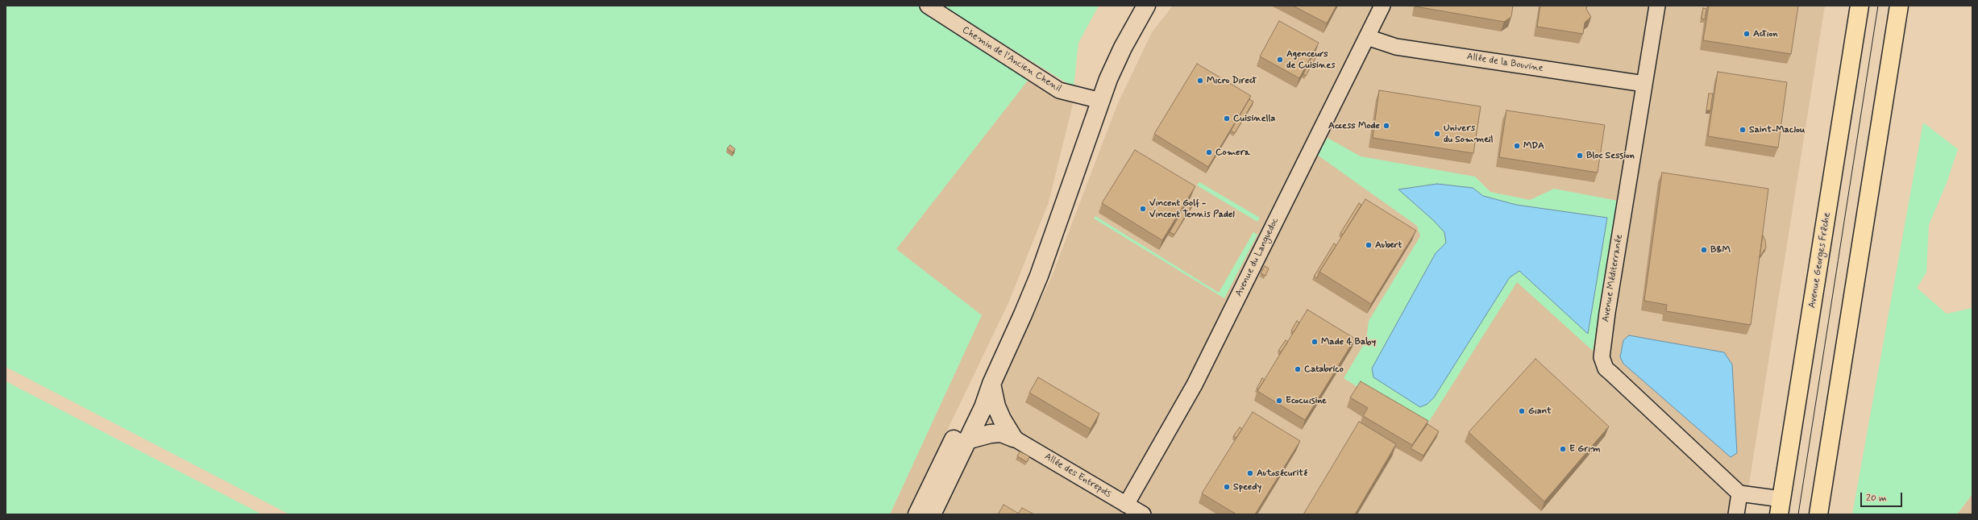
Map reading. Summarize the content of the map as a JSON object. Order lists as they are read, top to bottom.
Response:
{
  "streets": {
    "main road": ["Avenue Georges Frêche"],
    "street": [
      "Chemin de l'Ancien Chenil",
      "Allée de la Bouvine",
      "Avenue du Languedoc",
      "Avenue Méditerranée",
      "Allée des Entrepots"
    ]
  },
  "crossings": [
    ["Allée de la Bouvine", "Avenue du Languedoc"],
    ["Allée de la Bouvine", "Avenue Méditerranée"],
    ["Avenue du Languedoc", "Allée des Entrepots"]
  ],
  "places": [
    "Action",
    "Agenceurs de Cuisines",
    "Micro Direct",
    "Cuisinella",
    "Access Mode",
    "Saint-Maclou",
    "Univers du Sommeil",
    "MDA",
    "Comera",
    "Bloc Session",
    "Vincent Golf - Vincent Tennis Padel",
    "Aubert",
    "B&M",
    "Made 4 Baby",
    "Catabrico",
    "Ecocuisine",
    "Giant",
    "E Grim",
    "Autosécurité",
    "Speedy"
  ],
  "scale_bar": "20 m"
}
